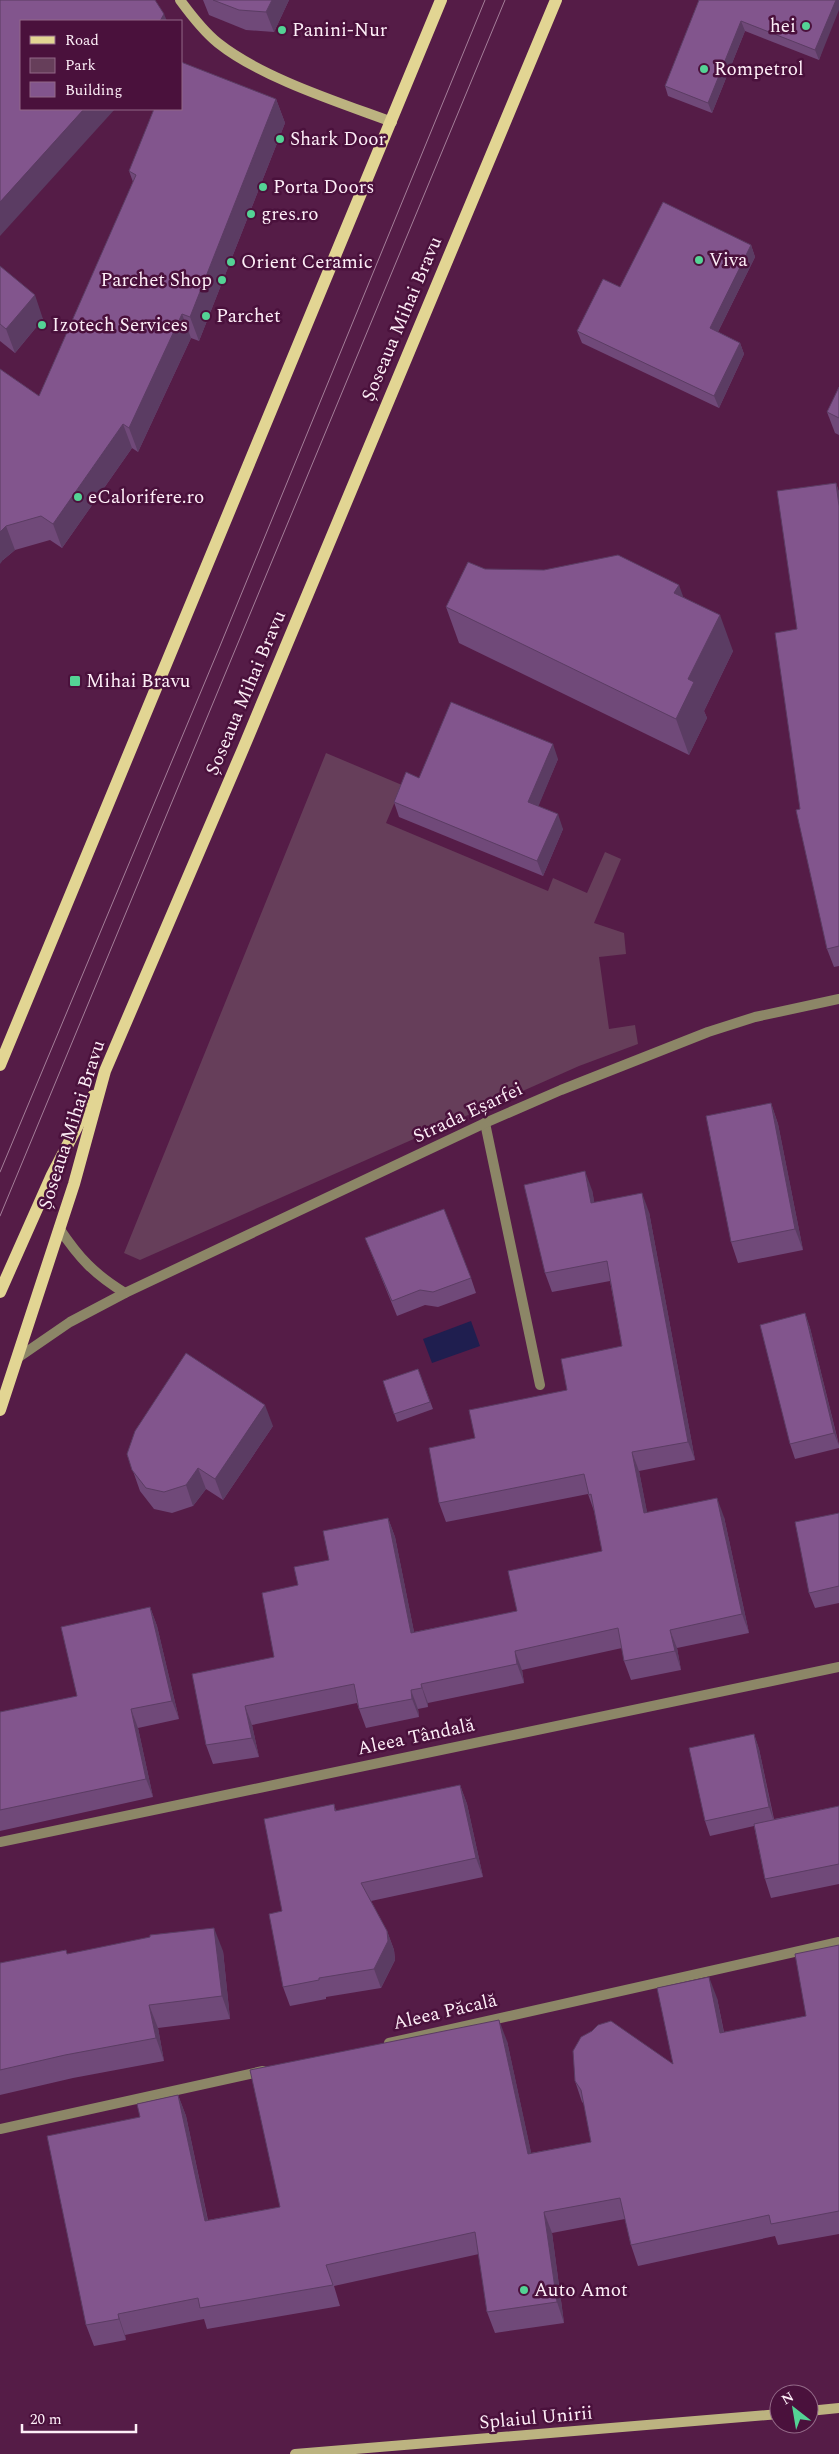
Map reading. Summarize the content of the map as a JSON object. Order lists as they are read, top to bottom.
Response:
{
  "streets": {
    "main road": ["Șoseaua Mihai Bravu", "Splaiul Unirii"],
    "street": ["Strada Eșarfei", "Aleea Tândală", "Aleea Păcală"]
  },
  "crossings": [
    ["Șoseaua Mihai Bravu", "Strada Eșarfei"]
  ],
  "places": {
    "other": [
      "hei",
      "Panini-Nur",
      "Rompetrol",
      "Shark Door",
      "Porta Doors",
      "gres.ro",
      "Viva",
      "Orient Ceramic",
      "Parchet Shop",
      "Parchet",
      "Izotech Services",
      "eCalorifere.ro",
      "Auto Amot"
    ],
    "transit": ["Mihai Bravu"]
  },
  "legend": ["Road", "Park", "Building"],
  "scale_bar": "20 m",
  "north": "top left"
}
